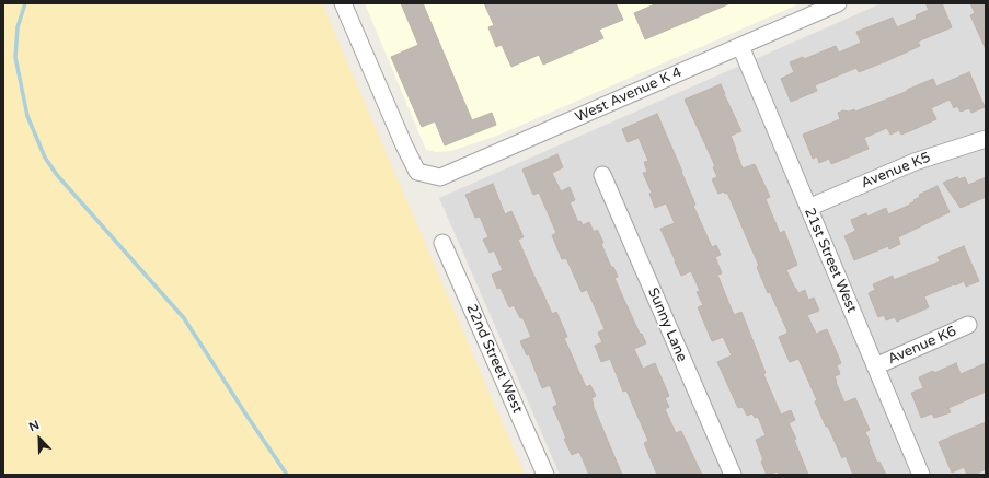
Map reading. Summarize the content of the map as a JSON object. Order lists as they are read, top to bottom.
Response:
{
  "streets": {
    "street": [
      "West Avenue K 4",
      "Avenue K5",
      "21st Street West",
      "Sunny Lane",
      "Avenue K6",
      "22nd Street West"
    ]
  },
  "crossings": [
    ["West Avenue K 4", "21st Street West"],
    ["Avenue K5", "21st Street West"],
    ["21st Street West", "Avenue K6"]
  ],
  "north": "top left"
}
